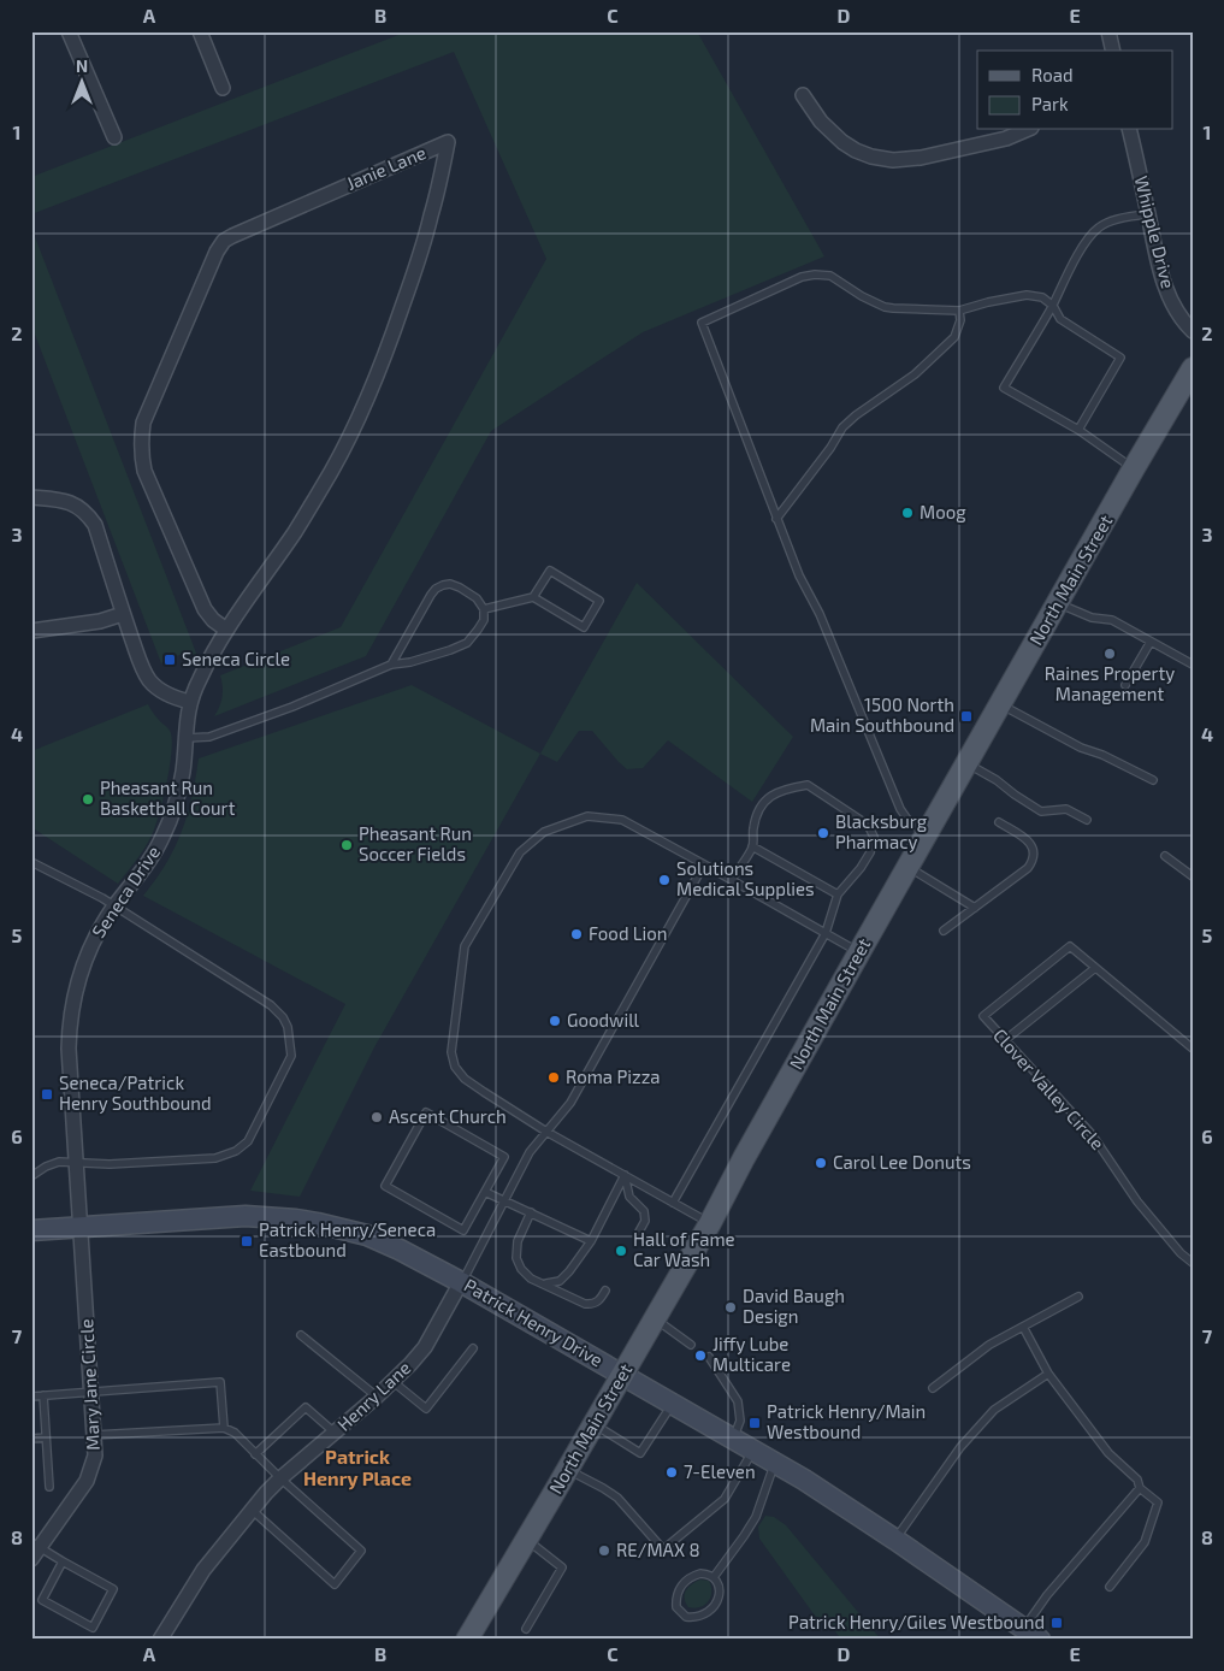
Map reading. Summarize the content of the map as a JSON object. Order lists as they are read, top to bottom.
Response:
{
  "streets": {
    "main road": ["North Main Street", "Patrick Henry Drive"],
    "street": [
      "Janie Lane",
      "Whipple Drive",
      "Seneca Drive",
      "Mary Jane Circle",
      "Henry Lane"
    ],
    "lane": ["Clover Valley Circle"]
  },
  "crossings": [
    ["Janie Lane", "Seneca Drive"],
    ["North Main Street", "Patrick Henry Drive"],
    ["Seneca Drive", "Patrick Henry Drive"],
    ["Seneca Drive", "Mary Jane Circle"],
    ["Patrick Henry Drive", "Mary Jane Circle"],
    ["Patrick Henry Drive", "Henry Lane"]
  ],
  "districts": ["Patrick Henry Place"],
  "places": {
    "other": [
      "Moog",
      "Raines Property Management",
      "Pheasant Run Basketball Court",
      "Blacksburg Pharmacy",
      "Pheasant Run Soccer Fields",
      "Solutions Medical Supplies",
      "Food Lion",
      "Goodwill",
      "Roma Pizza",
      "Ascent Church",
      "Carol Lee Donuts",
      "Hall of Fame Car Wash",
      "David Baugh Design",
      "Jiffy Lube Multicare",
      "7-Eleven",
      "RE/MAX 8"
    ],
    "transit": [
      "Seneca Circle",
      "1500 North Main Southbound",
      "Seneca/Patrick Henry Southbound",
      "Patrick Henry/Seneca Eastbound",
      "Patrick Henry/Main Westbound",
      "Patrick Henry/Giles Westbound"
    ]
  },
  "legend": ["Road", "Park"],
  "north": "top",
  "grid": {
    "columns": [
      "A",
      "B",
      "C",
      "D",
      "E"
    ],
    "rows": [
      "1",
      "2",
      "3",
      "4",
      "5",
      "6",
      "7",
      "8"
    ]
  }
}
